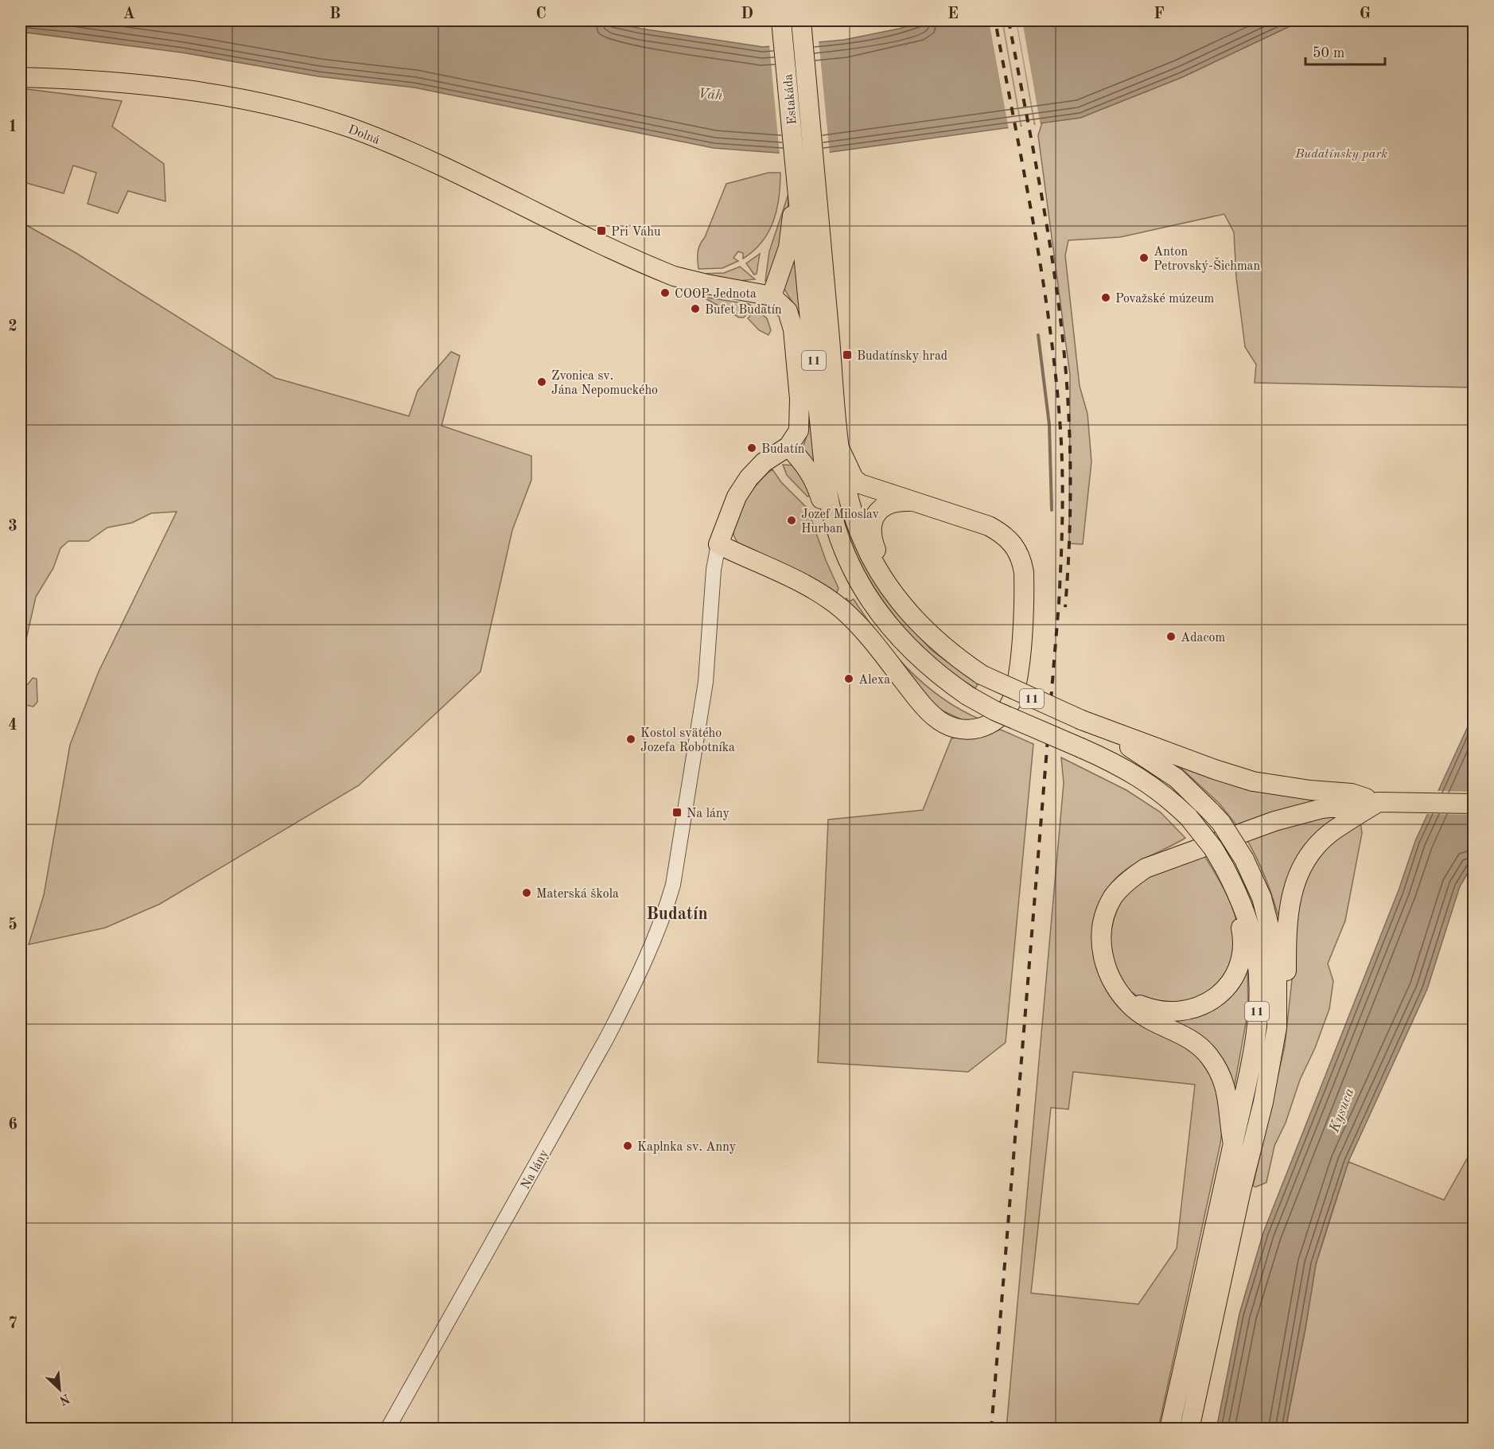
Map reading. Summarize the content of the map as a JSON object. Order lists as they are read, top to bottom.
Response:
{
  "streets": {
    "main road": [
      "Estakáda",
      "Dolná",
      "11",
      "Na lány"
    ]
  },
  "crossings": [
    ["Estakáda", "11"]
  ],
  "districts": ["Budatín"],
  "water": ["Váh", "Kysuca"],
  "parks": ["Budatínsky park"],
  "places": {
    "transit": ["Pri Váhu", "Budatínsky hrad", "Na lány"],
    "other": [
      "Anton Petrovský-Šichman",
      "COOP Jednota",
      "Považské múzeum",
      "Bufet Budatín",
      "Zvonica sv. Jána Nepomuckého",
      "Budatín",
      "Jozef Miloslav Hurban",
      "Adacom",
      "Alexa",
      "Kostol svätého Jozefa Robotníka",
      "Materská škola",
      "Kaplnka sv. Anny"
    ]
  },
  "scale_bar": "50 m",
  "north": "bottom right",
  "grid": {
    "columns": [
      "A",
      "B",
      "C",
      "D",
      "E",
      "F",
      "G"
    ],
    "rows": [
      "1",
      "2",
      "3",
      "4",
      "5",
      "6",
      "7"
    ]
  }
}
